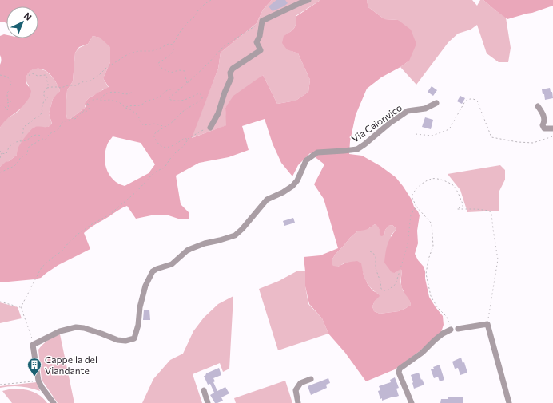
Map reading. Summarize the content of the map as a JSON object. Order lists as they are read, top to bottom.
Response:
{
  "streets": {
    "street": ["Via Caionvico"]
  },
  "places": {
    "building": ["Cappella del Viandante"]
  },
  "north": "top right"
}
